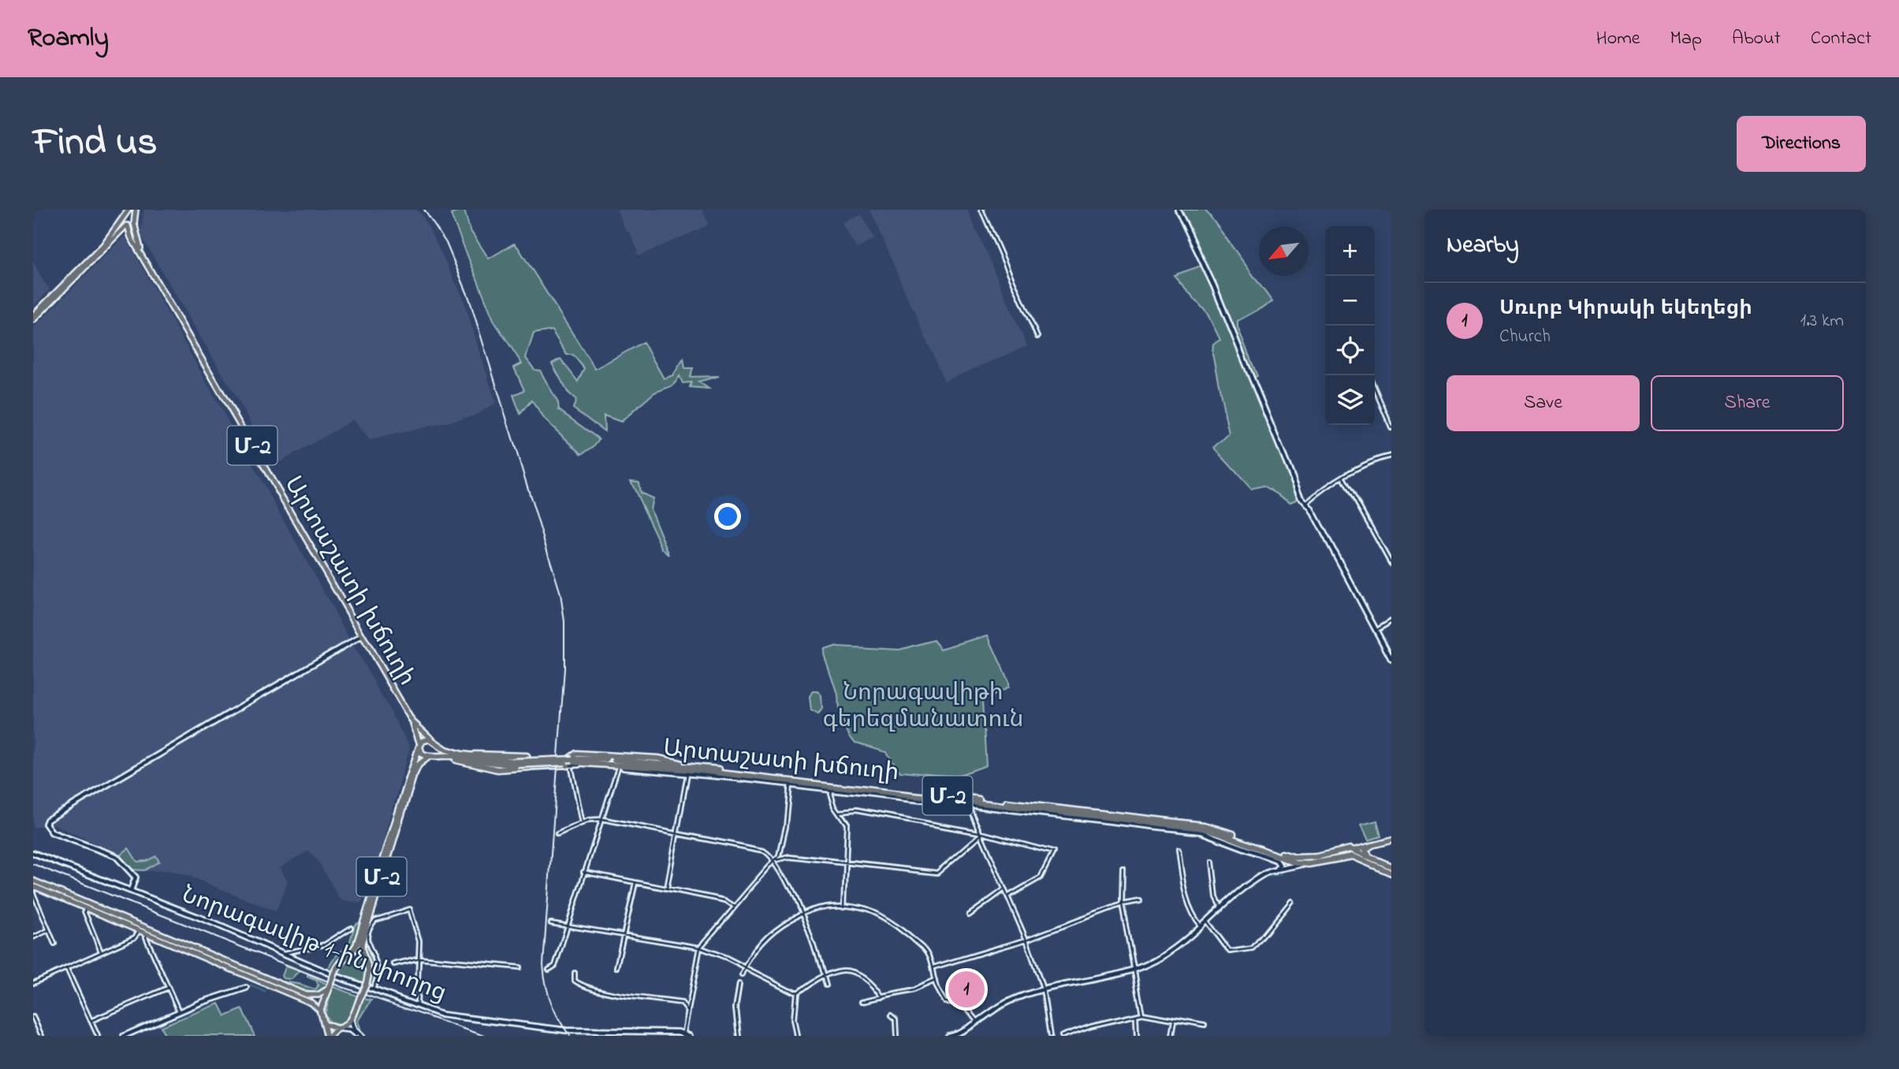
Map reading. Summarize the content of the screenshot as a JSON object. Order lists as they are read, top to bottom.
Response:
{
  "streets": {
    "highway": ["Մ-2", "Արտաշատի խճուղի"],
    "street": ["Նորագավիթ 1-ին փողոց"]
  },
  "crossings": [
    ["Մ-2", "Արտաշատի խճուղի"]
  ],
  "parks": ["Նորագավիթի գերեզմանատուն"],
  "north": "bottom left",
  "page": {
    "header": "Roamly",
    "nav": [
      "Home",
      "Map",
      "About",
      "Contact"
    ],
    "title": "Find us",
    "buttons": [
      "Directions",
      ["Save", "Share"]
    ],
    "heading": "Nearby",
    "map_buttons": ["+", "−"],
    "list": [
      {
        "mark": "1",
        "name": "Սռւրբ Կիրակի եկեղեցի",
        "note": "Church",
        "value": "1.3 km"
      }
    ],
    "pins": "1"
  }
}
